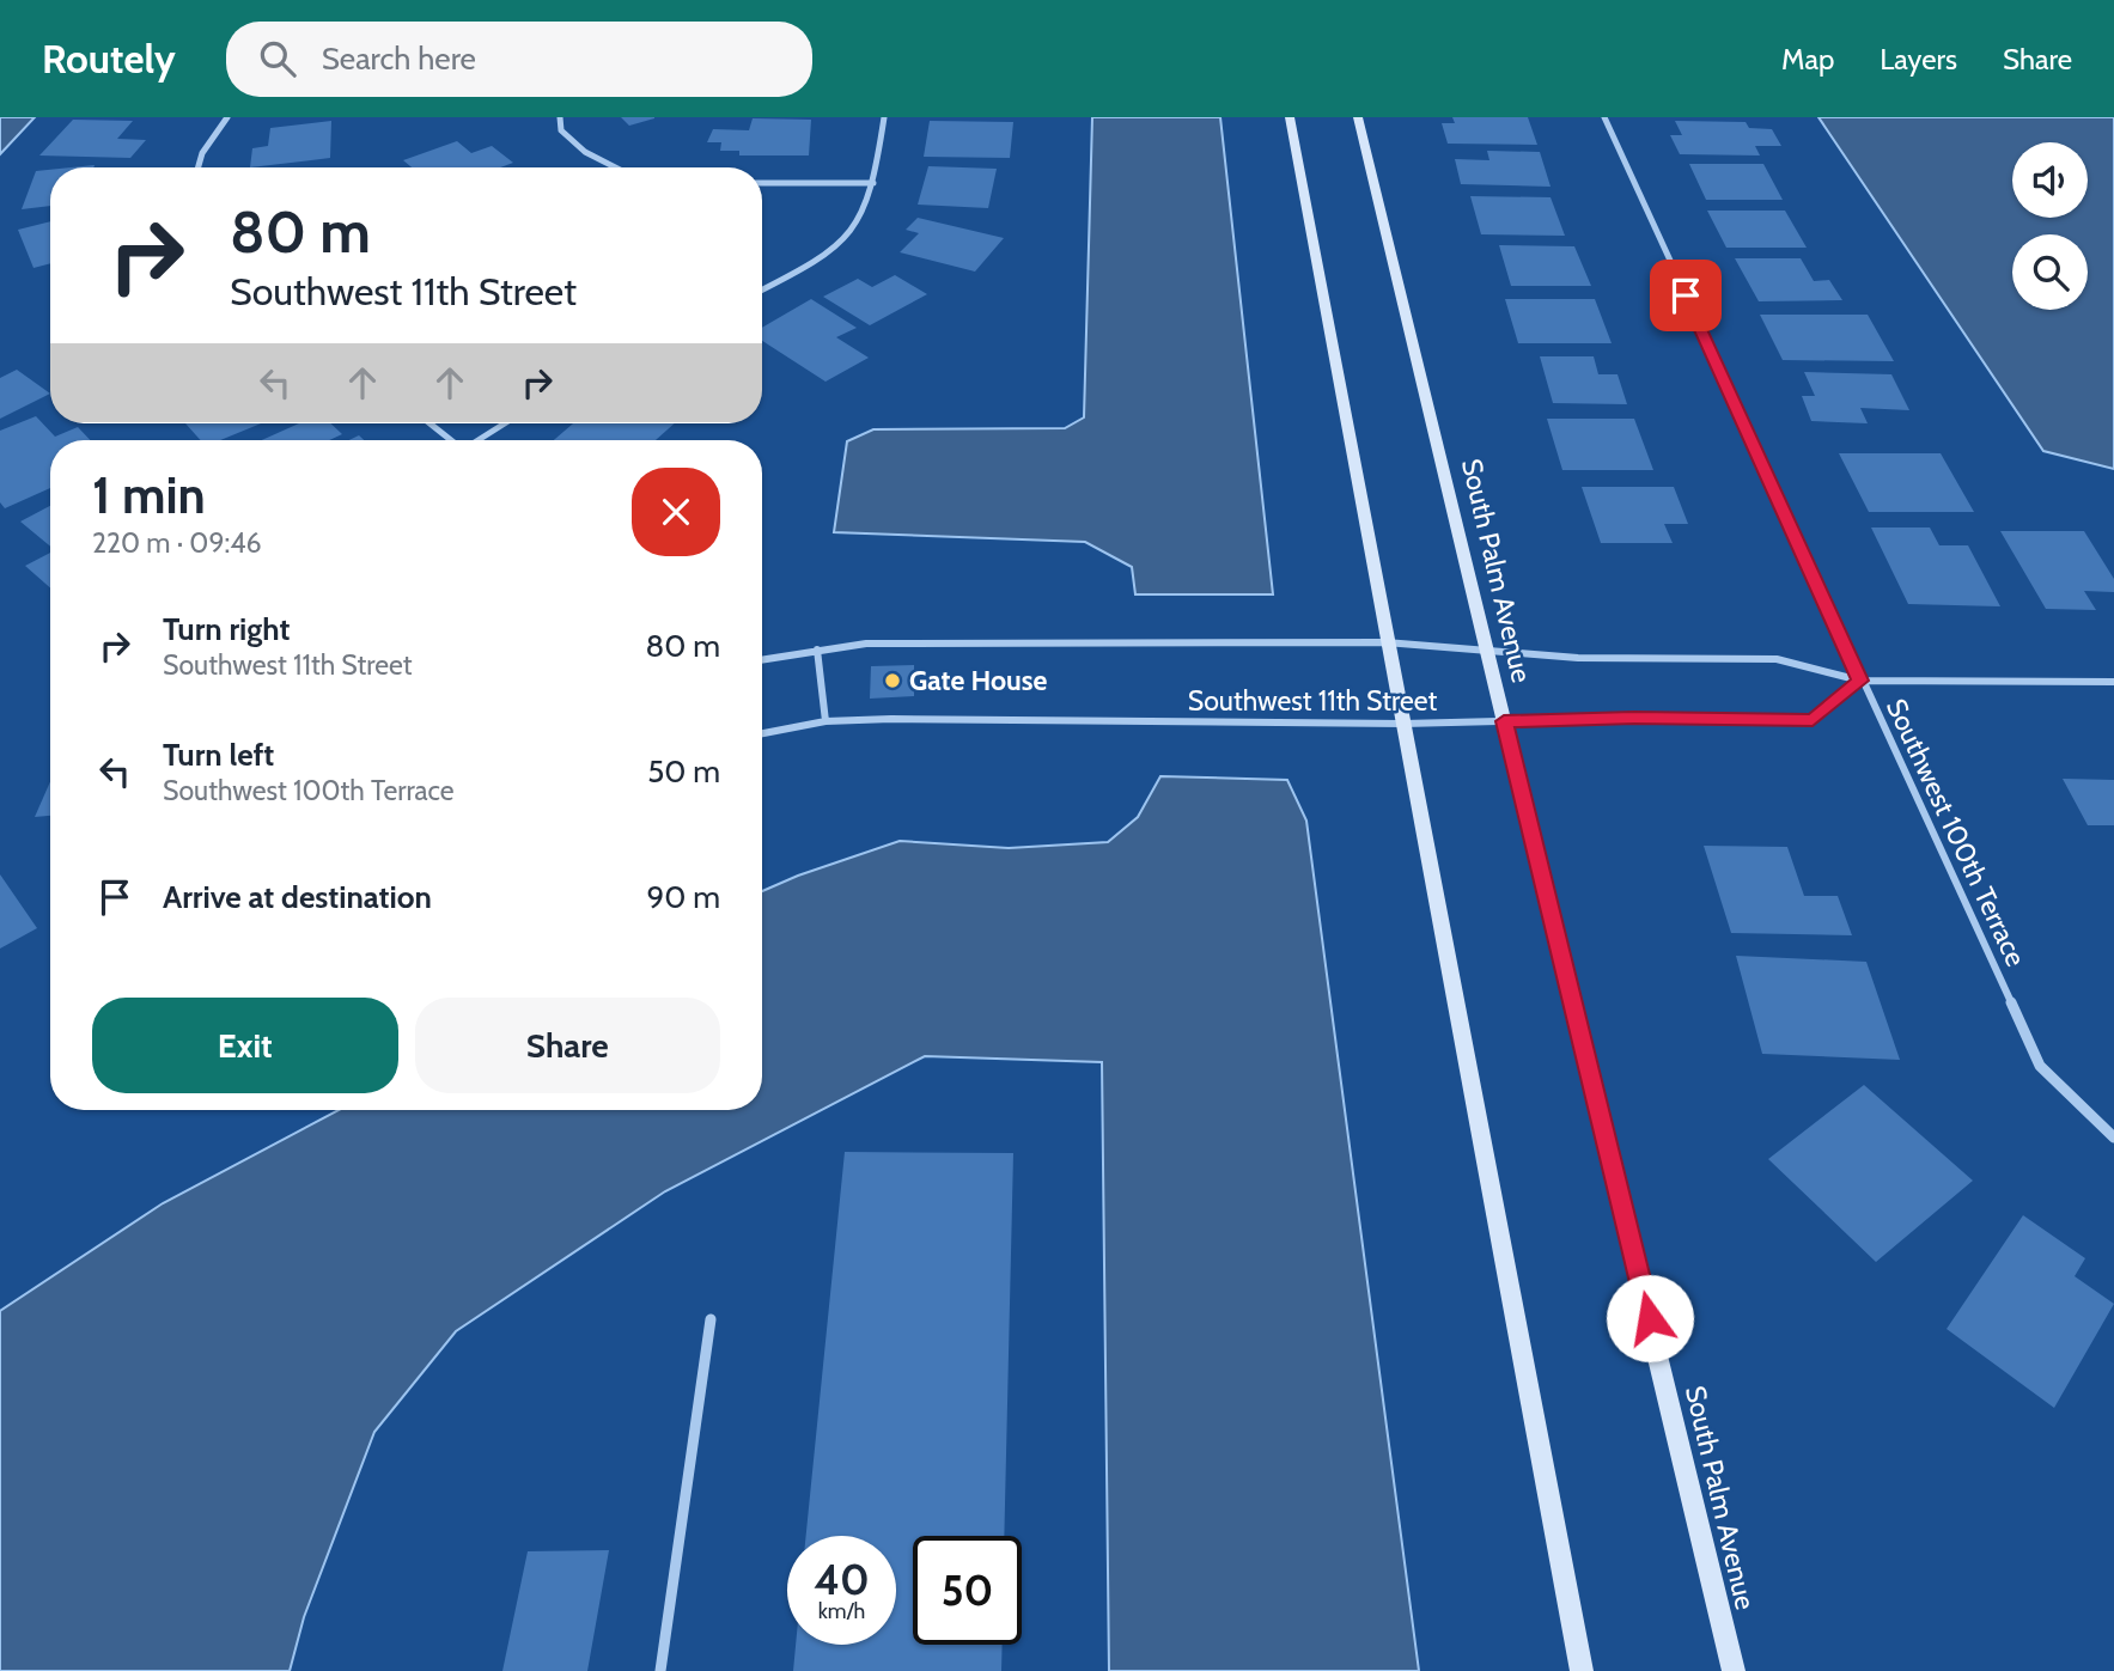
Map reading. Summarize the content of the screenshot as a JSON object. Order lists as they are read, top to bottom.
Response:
{
  "streets": {
    "main road": ["South Palm Avenue"],
    "street": ["Southwest 11th Street", "Southwest 100th Terrace"]
  },
  "crossings": [
    ["South Palm Avenue", "Southwest 11th Street"],
    ["Southwest 11th Street", "Southwest 100th Terrace"]
  ],
  "places": ["Gate House"],
  "page": {
    "header": "Routely",
    "search": "Search here",
    "nav": ["Map", "Layers", "Share"],
    "turn": ["80 m", "Southwest 11th Street"],
    "heading": ["1 min", "220 m · 09:46"],
    "list": [
      {
        "name": "Turn right",
        "note": "Southwest 11th Street",
        "value": "80 m"
      },
      {
        "name": "Turn left",
        "note": "Southwest 100th Terrace",
        "value": "50 m"
      },
      {
        "name": "Arrive at destination",
        "value": "90 m"
      }
    ],
    "buttons": ["Exit", "Share"],
    "speed": "40 km/h",
    "limit": "50"
  }
}
